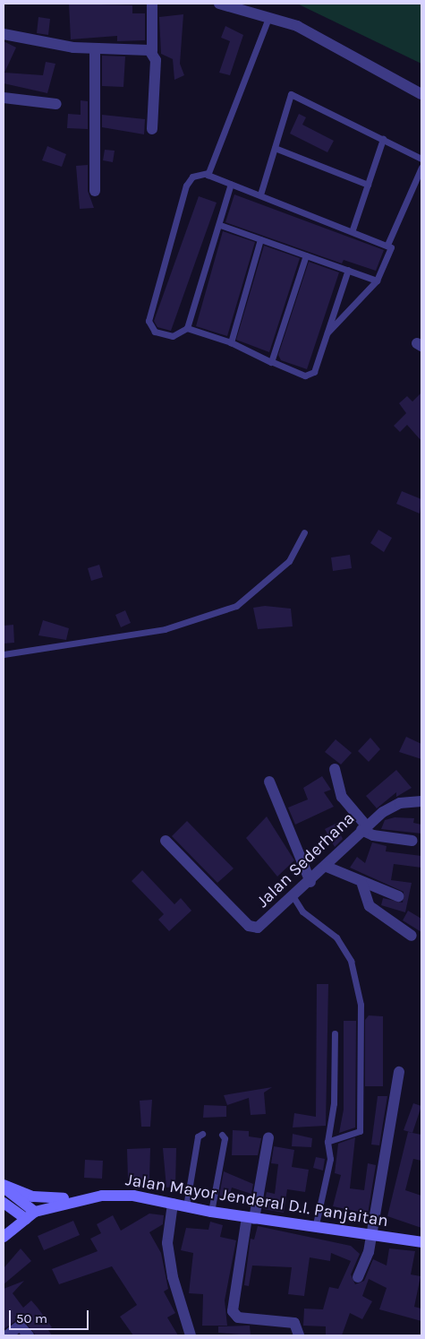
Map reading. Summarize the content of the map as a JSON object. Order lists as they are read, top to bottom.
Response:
{
  "streets": {
    "main road": ["Jalan Mayor Jenderal D.I. Panjaitan"],
    "street": ["Jalan Sederhana"]
  },
  "scale_bar": "50 m"
}
